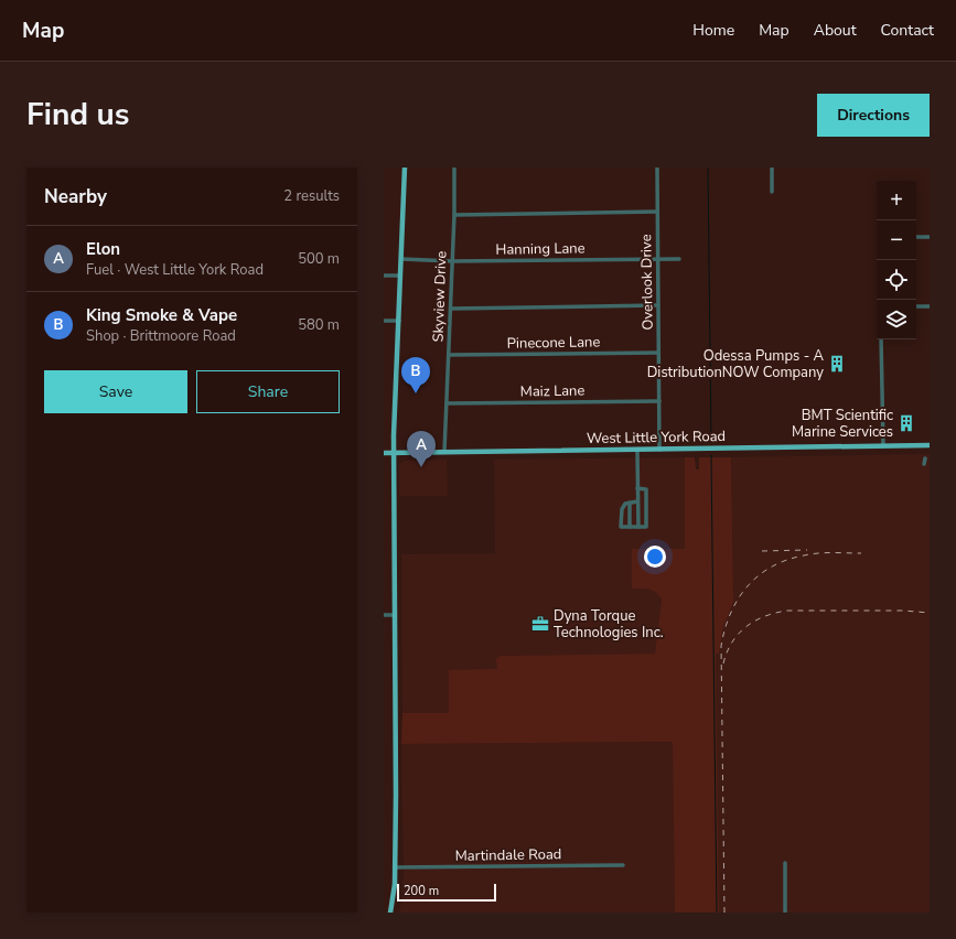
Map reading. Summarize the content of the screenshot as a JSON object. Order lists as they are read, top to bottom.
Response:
{
  "streets": {
    "main road": ["West Little York Road"],
    "street": [
      "Hanning Lane",
      "Overlook Drive",
      "Skyview Drive",
      "Pinecone Lane",
      "Maiz Lane",
      "Martindale Road"
    ]
  },
  "crossings": [
    ["Hanning Lane", "Overlook Drive"],
    ["Hanning Lane", "Skyview Drive"],
    ["Overlook Drive", "Pinecone Lane"],
    ["Overlook Drive", "Maiz Lane"],
    ["Overlook Drive", "West Little York Road"],
    ["Skyview Drive", "Pinecone Lane"],
    ["Skyview Drive", "Maiz Lane"],
    ["Skyview Drive", "West Little York Road"]
  ],
  "places": {
    "building": ["Odessa Pumps - A DistributionNOW Company", "BMT Scientific Marine Services"],
    "office": ["Dyna Torque Technologies Inc."]
  },
  "scale_bar": "200 m",
  "page": {
    "header": "Map",
    "nav": [
      "Home",
      "Map",
      "About",
      "Contact"
    ],
    "title": "Find us",
    "buttons": [
      "Directions",
      ["Save", "Share"]
    ],
    "heading": ["Nearby", "2 results"],
    "map_buttons": ["+", "−"],
    "list": [
      {
        "mark": "A",
        "name": "Elon",
        "note": "Fuel · West Little York Road",
        "value": "500 m"
      },
      {
        "mark": "B",
        "name": "King Smoke & Vape",
        "note": "Shop · Brittmoore Road",
        "value": "580 m"
      }
    ],
    "pins": ["B", "A"],
    "scale": "200 m"
  }
}
